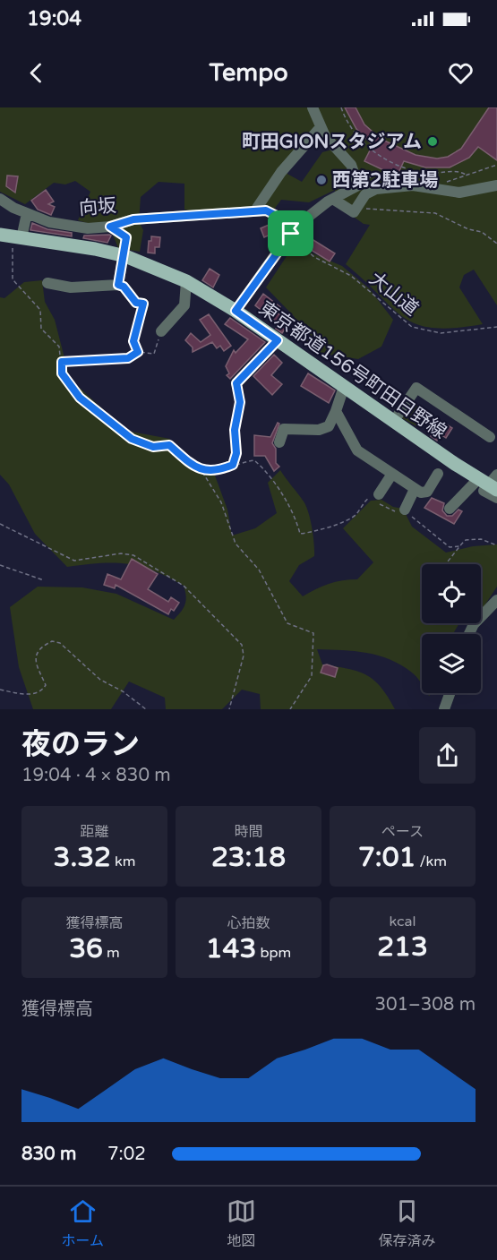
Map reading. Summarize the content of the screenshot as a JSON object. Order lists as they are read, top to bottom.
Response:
{
  "streets": {
    "main road": ["東京都道156号町田日野線"],
    "street": ["向坂"],
    "path": ["大山道"]
  },
  "crossings": [
    ["向坂", "大山道"]
  ],
  "places": ["町田GIONスタジアム", "西第2駐車場"],
  "page": {
    "status": "19:04",
    "header": "Tempo",
    "heading": ["夜のラン", "19:04 · 4 × 830 m"],
    "stats": [
      ["距離", "3.32 km"],
      ["時間", "23:18"],
      ["ペース", "7:01 /km"],
      ["獲得標高", "36 m"],
      ["心拍数", "143 bpm"],
      ["kcal", "213"]
    ],
    "chart": ["獲得標高", "301–308 m"],
    "list": [
      {
        "name": "830 m",
        "note": "7:02"
      }
    ],
    "tabs": ["ホーム", "地図", "保存済み"]
  }
}
